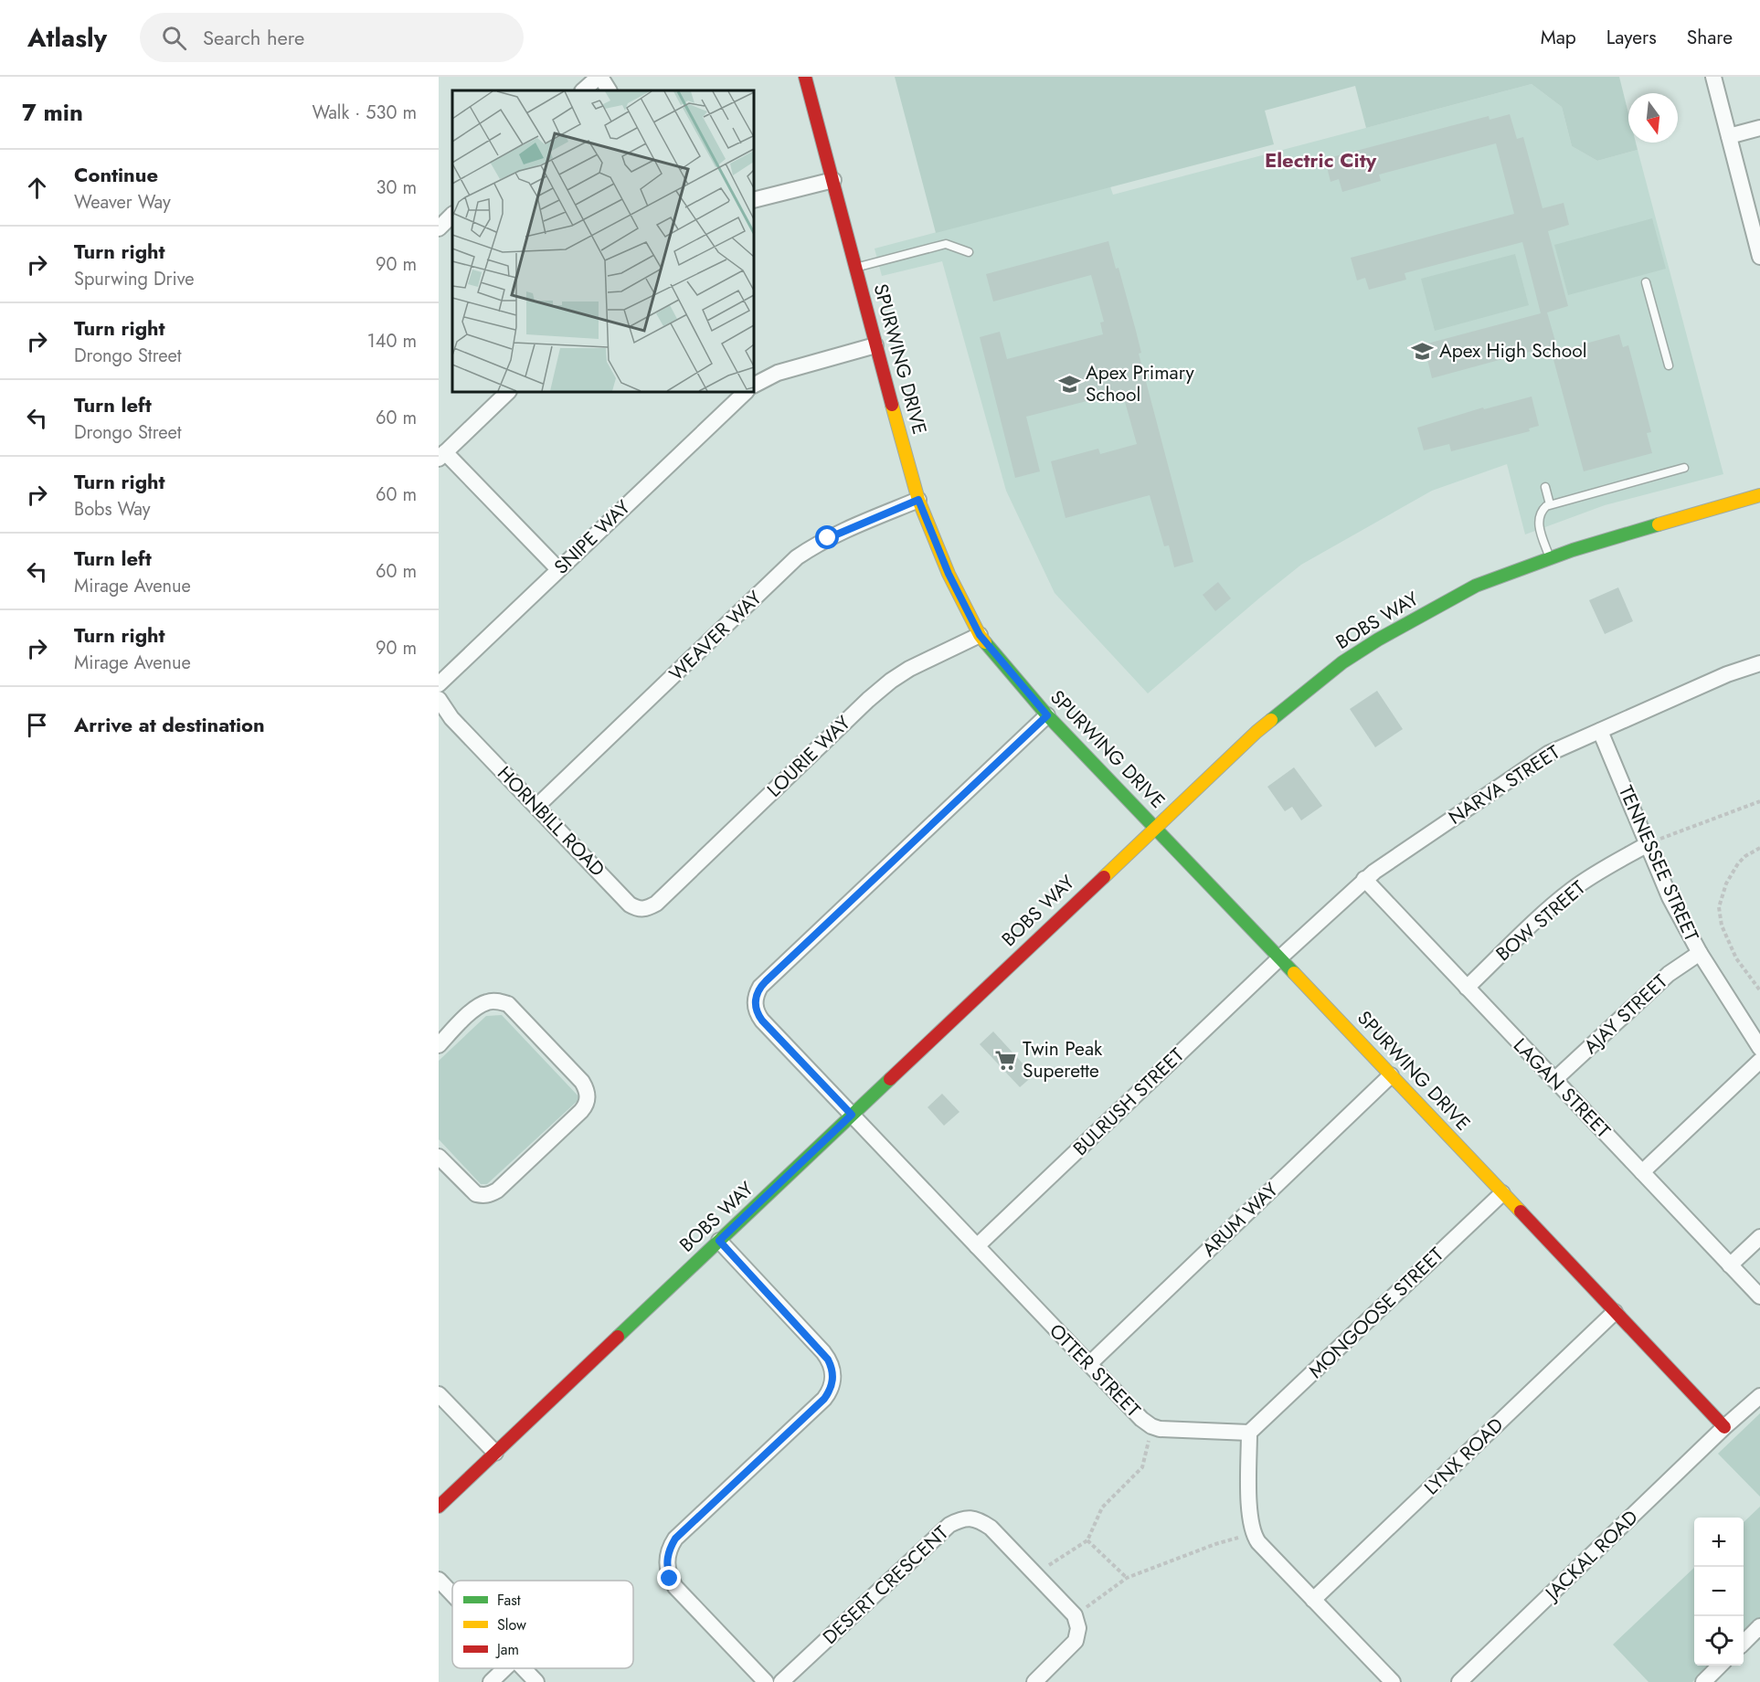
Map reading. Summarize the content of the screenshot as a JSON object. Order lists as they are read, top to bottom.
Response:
{
  "streets": {
    "street": [
      "SPURWING DRIVE",
      "SNIPE WAY",
      "BOBS WAY",
      "WEAVER WAY",
      "LOURIE WAY",
      "NARVA STREET",
      "HORNBILL ROAD",
      "TENNESSEE STREET",
      "BOW STREET",
      "AJAY STREET",
      "LAGAN STREET",
      "BULRUSH STREET",
      "ARUM WAY",
      "MONGOOSE STREET",
      "OTTER STREET",
      "LYNX ROAD",
      "JACKAL ROAD",
      "DESERT CRESCENT"
    ]
  },
  "crossings": [
    ["SPURWING DRIVE", "BOBS WAY"],
    ["SPURWING DRIVE", "WEAVER WAY"],
    ["SPURWING DRIVE", "LOURIE WAY"],
    ["SPURWING DRIVE", "NARVA STREET"],
    ["SPURWING DRIVE", "BULRUSH STREET"],
    ["SPURWING DRIVE", "ARUM WAY"],
    ["SPURWING DRIVE", "MONGOOSE STREET"],
    ["SPURWING DRIVE", "OTTER STREET"],
    ["SPURWING DRIVE", "LYNX ROAD"],
    ["SPURWING DRIVE", "JACKAL ROAD"],
    ["BOBS WAY", "OTTER STREET"],
    ["WEAVER WAY", "HORNBILL ROAD"],
    ["LOURIE WAY", "HORNBILL ROAD"],
    ["NARVA STREET", "TENNESSEE STREET"],
    ["NARVA STREET", "LAGAN STREET"],
    ["NARVA STREET", "BULRUSH STREET"],
    ["TENNESSEE STREET", "BOW STREET"],
    ["TENNESSEE STREET", "AJAY STREET"],
    ["BOW STREET", "LAGAN STREET"],
    ["AJAY STREET", "LAGAN STREET"],
    ["BULRUSH STREET", "OTTER STREET"],
    ["ARUM WAY", "OTTER STREET"],
    ["MONGOOSE STREET", "OTTER STREET"]
  ],
  "districts": ["Electric City"],
  "places": {
    "school or university": ["Apex High School", "Apex Primary School"],
    "supermarket": ["Twin Peak Superette"]
  },
  "legend": ["Fast", "Slow", "Jam"],
  "north": "bottom",
  "page": {
    "header": "Atlasly",
    "search": "Search here",
    "nav": ["Map", "Layers", "Share"],
    "heading": ["7 min", "Walk · 530 m"],
    "list": [
      ["Continue", "Weaver Way", "30 m"],
      ["Turn right", "Spurwing Drive", "90 m"],
      ["Turn right", "Drongo Street", "140 m"],
      ["Turn left", "Drongo Street", "60 m"],
      ["Turn right", "Bobs Way", "60 m"],
      ["Turn left", "Mirage Avenue", "60 m"],
      ["Turn right", "Mirage Avenue", "90 m"],
      "Arrive at destination"
    ],
    "map_buttons": ["+", "−"]
  }
}
